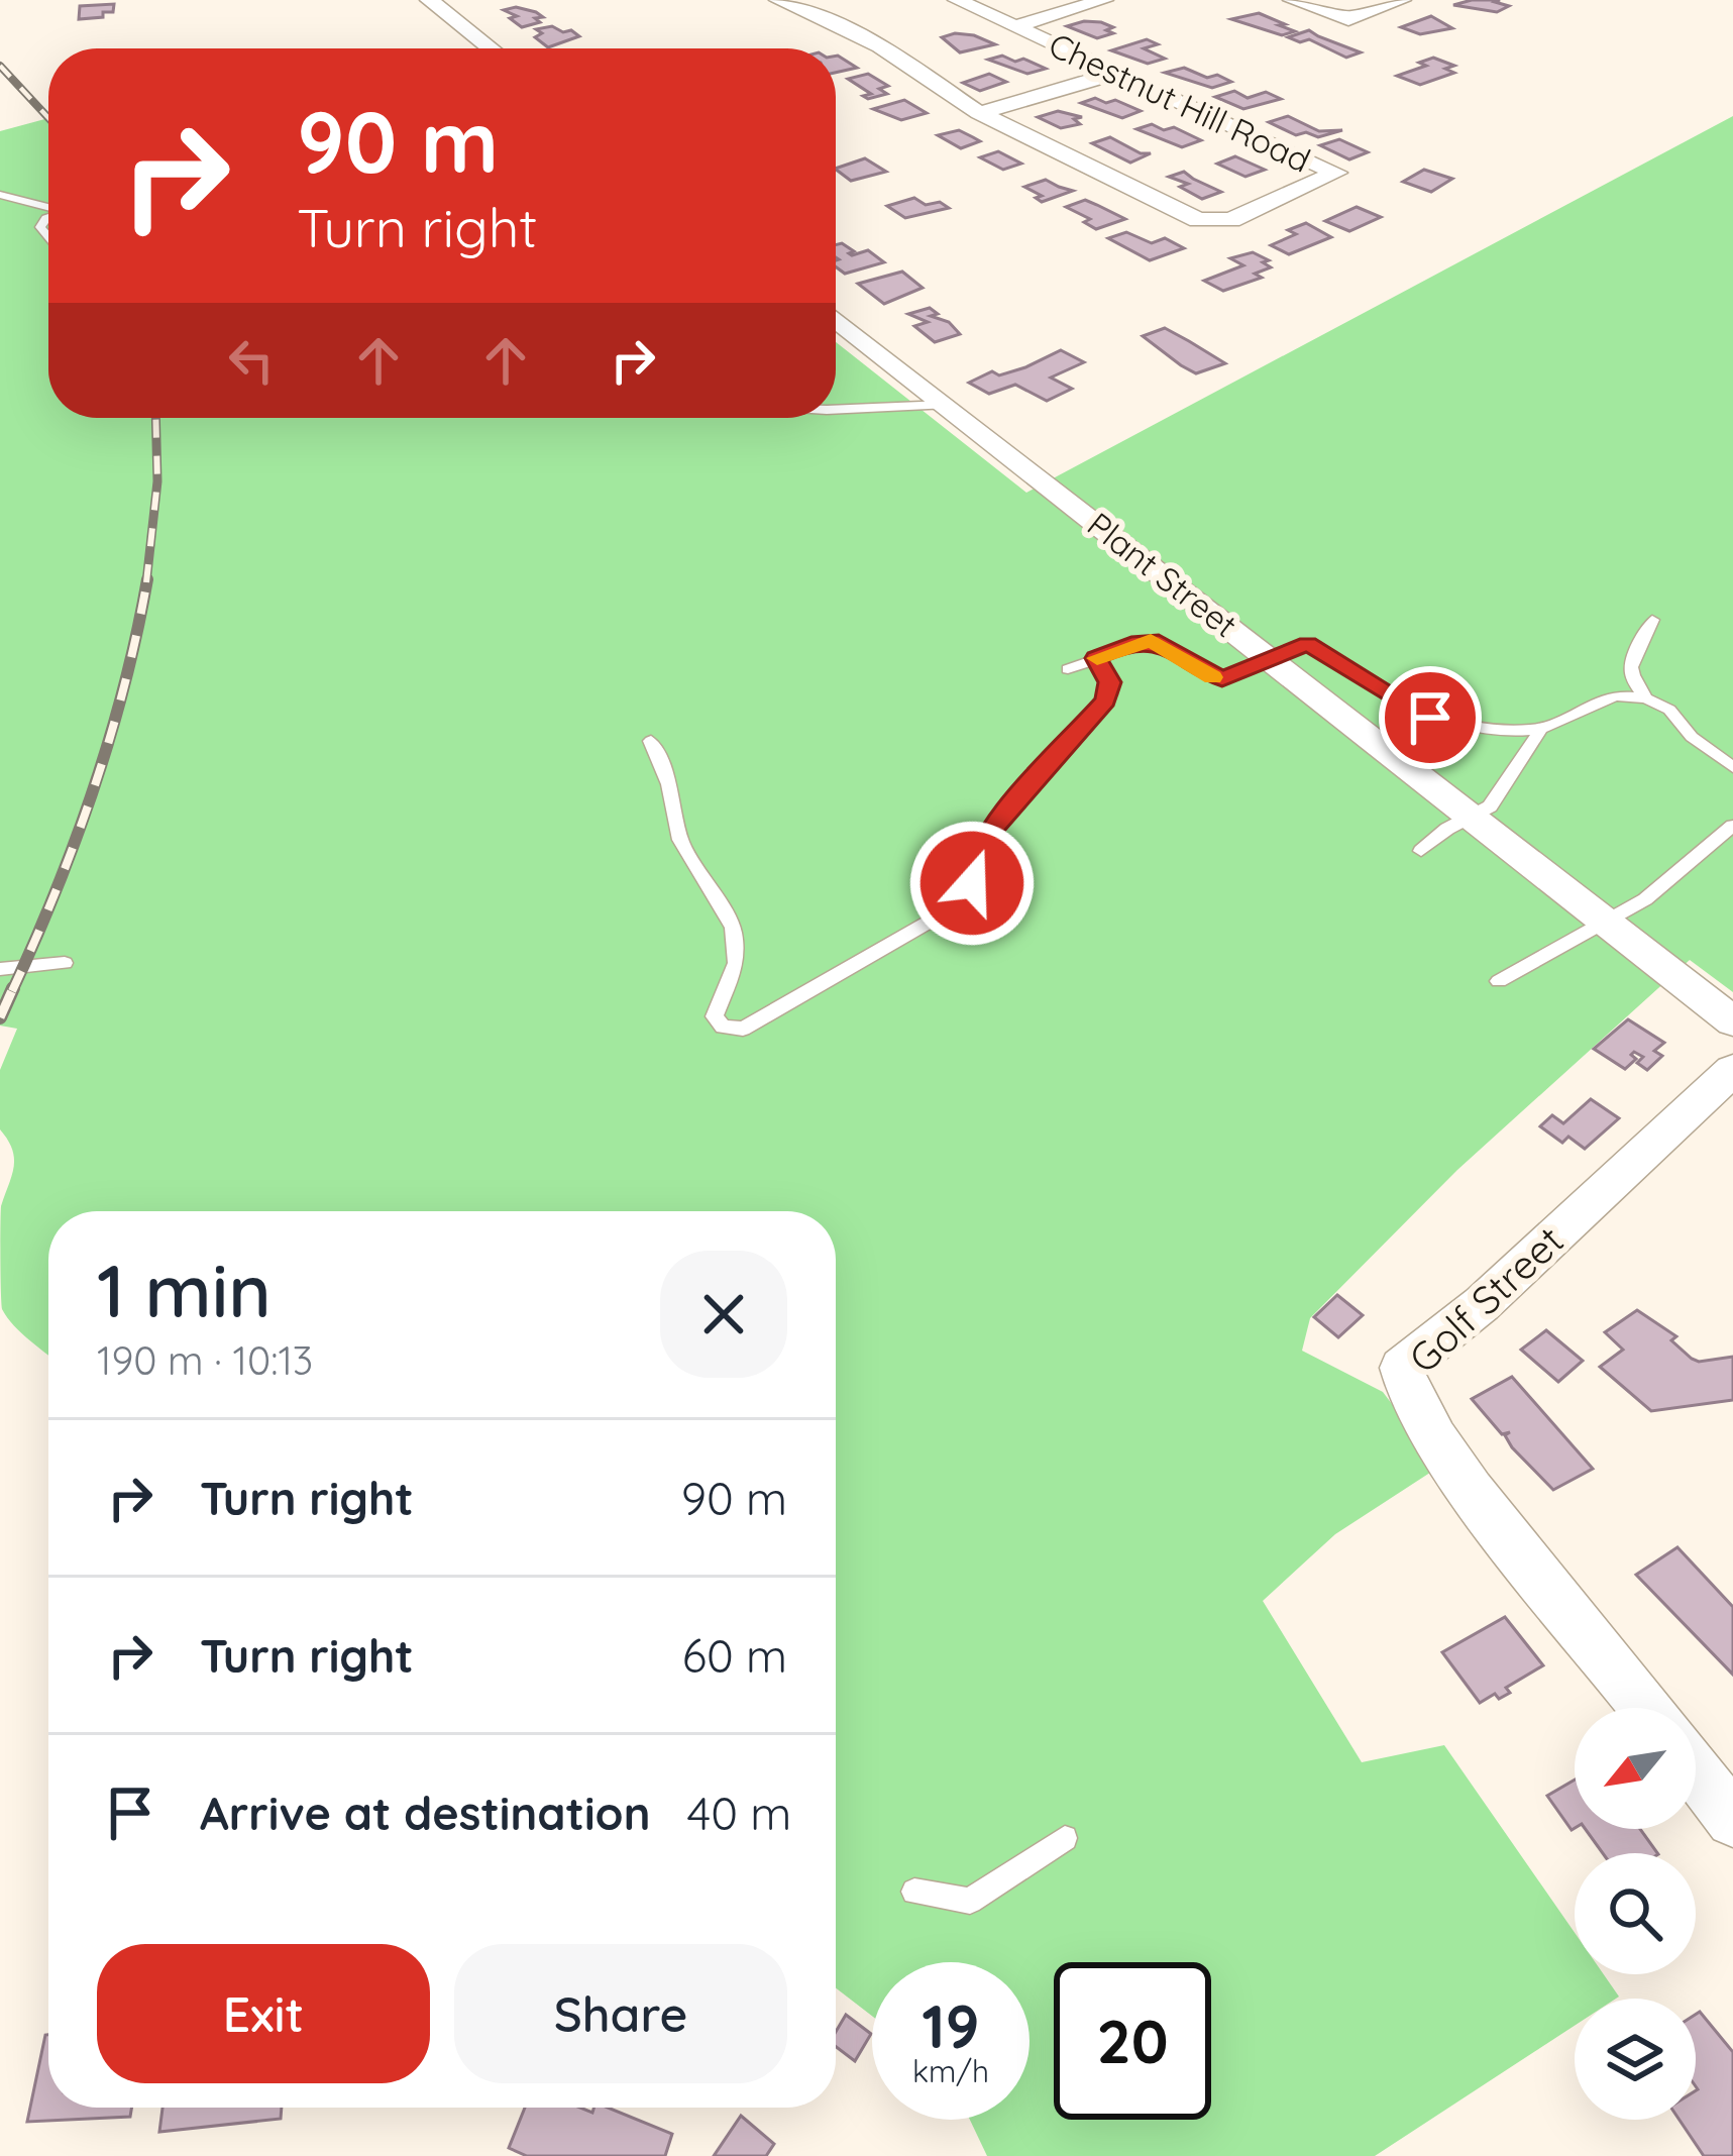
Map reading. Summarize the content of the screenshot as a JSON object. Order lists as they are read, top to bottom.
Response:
{
  "streets": {
    "street": ["Chestnut Hill Road", "Plant Street", "Golf Street"]
  },
  "north": "bottom left",
  "page": {
    "turn": ["90 m", "Turn right"],
    "heading": ["1 min", "190 m · 10:13"],
    "list": [
      {
        "name": "Turn right",
        "value": "90 m"
      },
      {
        "name": "Turn right",
        "value": "60 m"
      },
      {
        "name": "Arrive at destination",
        "value": "40 m"
      }
    ],
    "buttons": ["Exit", "Share"],
    "speed": "19 km/h",
    "limit": "20"
  }
}
